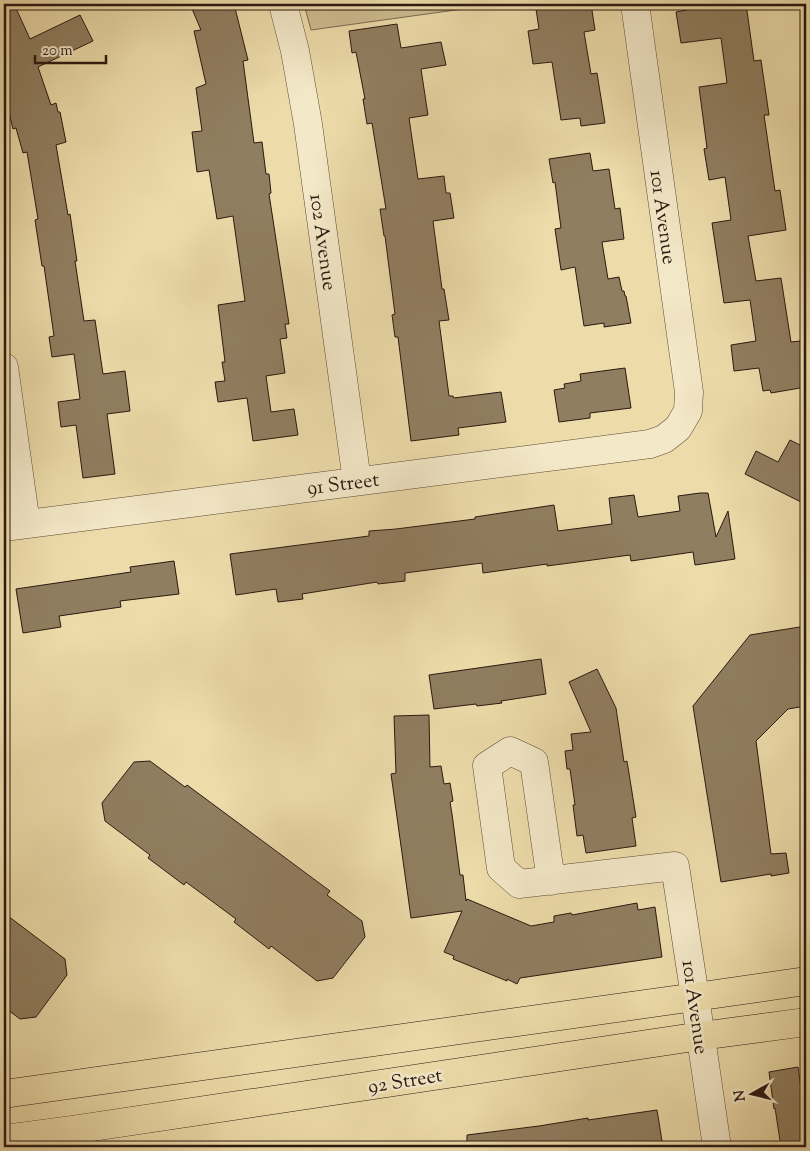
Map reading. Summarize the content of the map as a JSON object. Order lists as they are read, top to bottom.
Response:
{
  "streets": {
    "main road": ["92 Street"],
    "street": ["101 Avenue", "102 Avenue", "91 Street"]
  },
  "crossings": [
    ["101 Avenue", "91 Street"],
    ["101 Avenue", "92 Street"],
    ["102 Avenue", "91 Street"]
  ],
  "scale_bar": "20 m",
  "north": "left"
}
